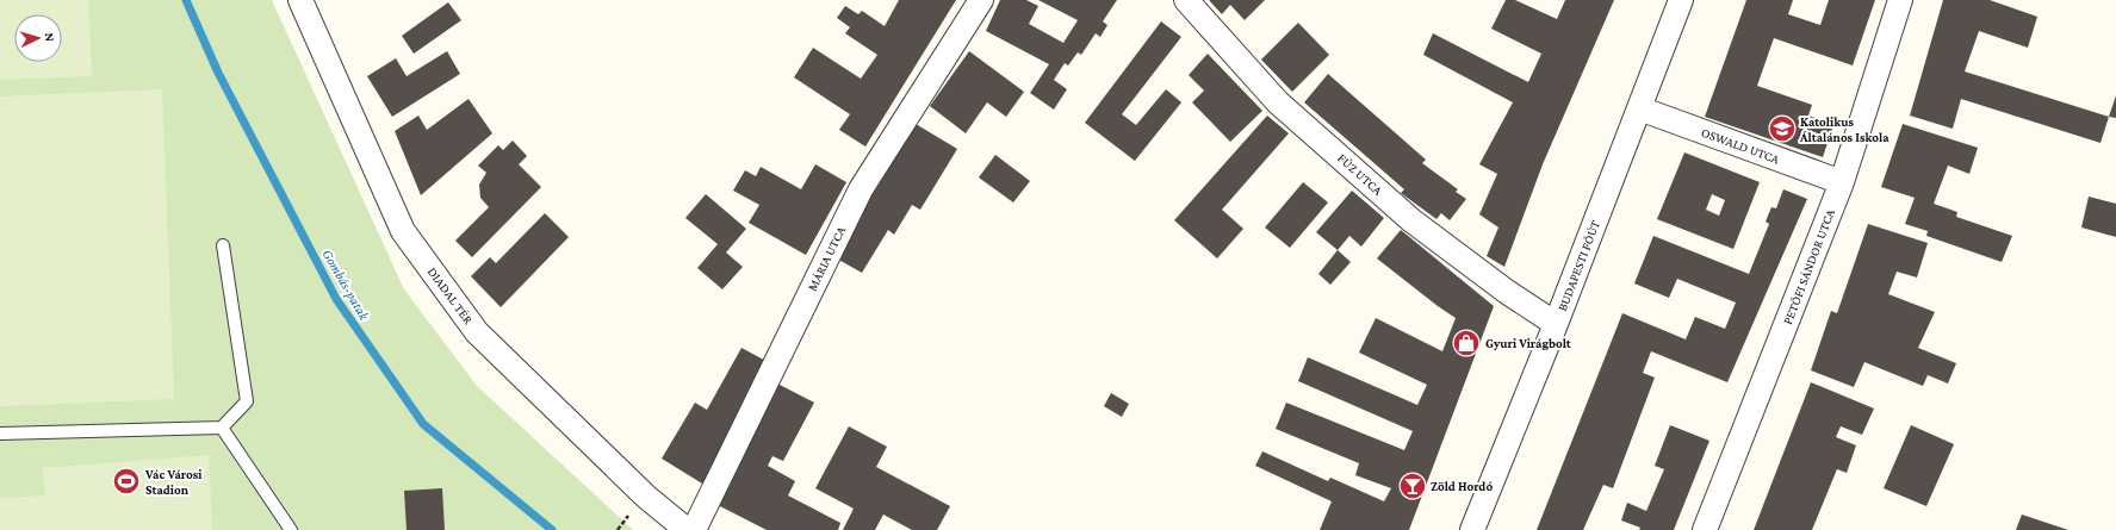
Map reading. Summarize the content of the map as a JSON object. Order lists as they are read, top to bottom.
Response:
{
  "streets": {
    "street": [
      "OSWALD UTCA",
      "FŰZ UTCA",
      "MÁRIA UTCA",
      "BUDAPESTI FŐÚT",
      "PETŐFI SÁNDOR UTCA",
      "DIADAL TÉR"
    ]
  },
  "crossings": [
    ["OSWALD UTCA", "BUDAPESTI FŐÚT"],
    ["OSWALD UTCA", "PETŐFI SÁNDOR UTCA"],
    ["FŰZ UTCA", "BUDAPESTI FŐÚT"]
  ],
  "water": ["Gombás-patak"],
  "places": {
    "school or university": ["Katolikus Általános Iskola"],
    "shop": ["Gyuri Virágbolt"],
    "sports": ["Vác Városi Stadion"],
    "bar": ["Zöld Hordó"]
  },
  "north": "right"
}
